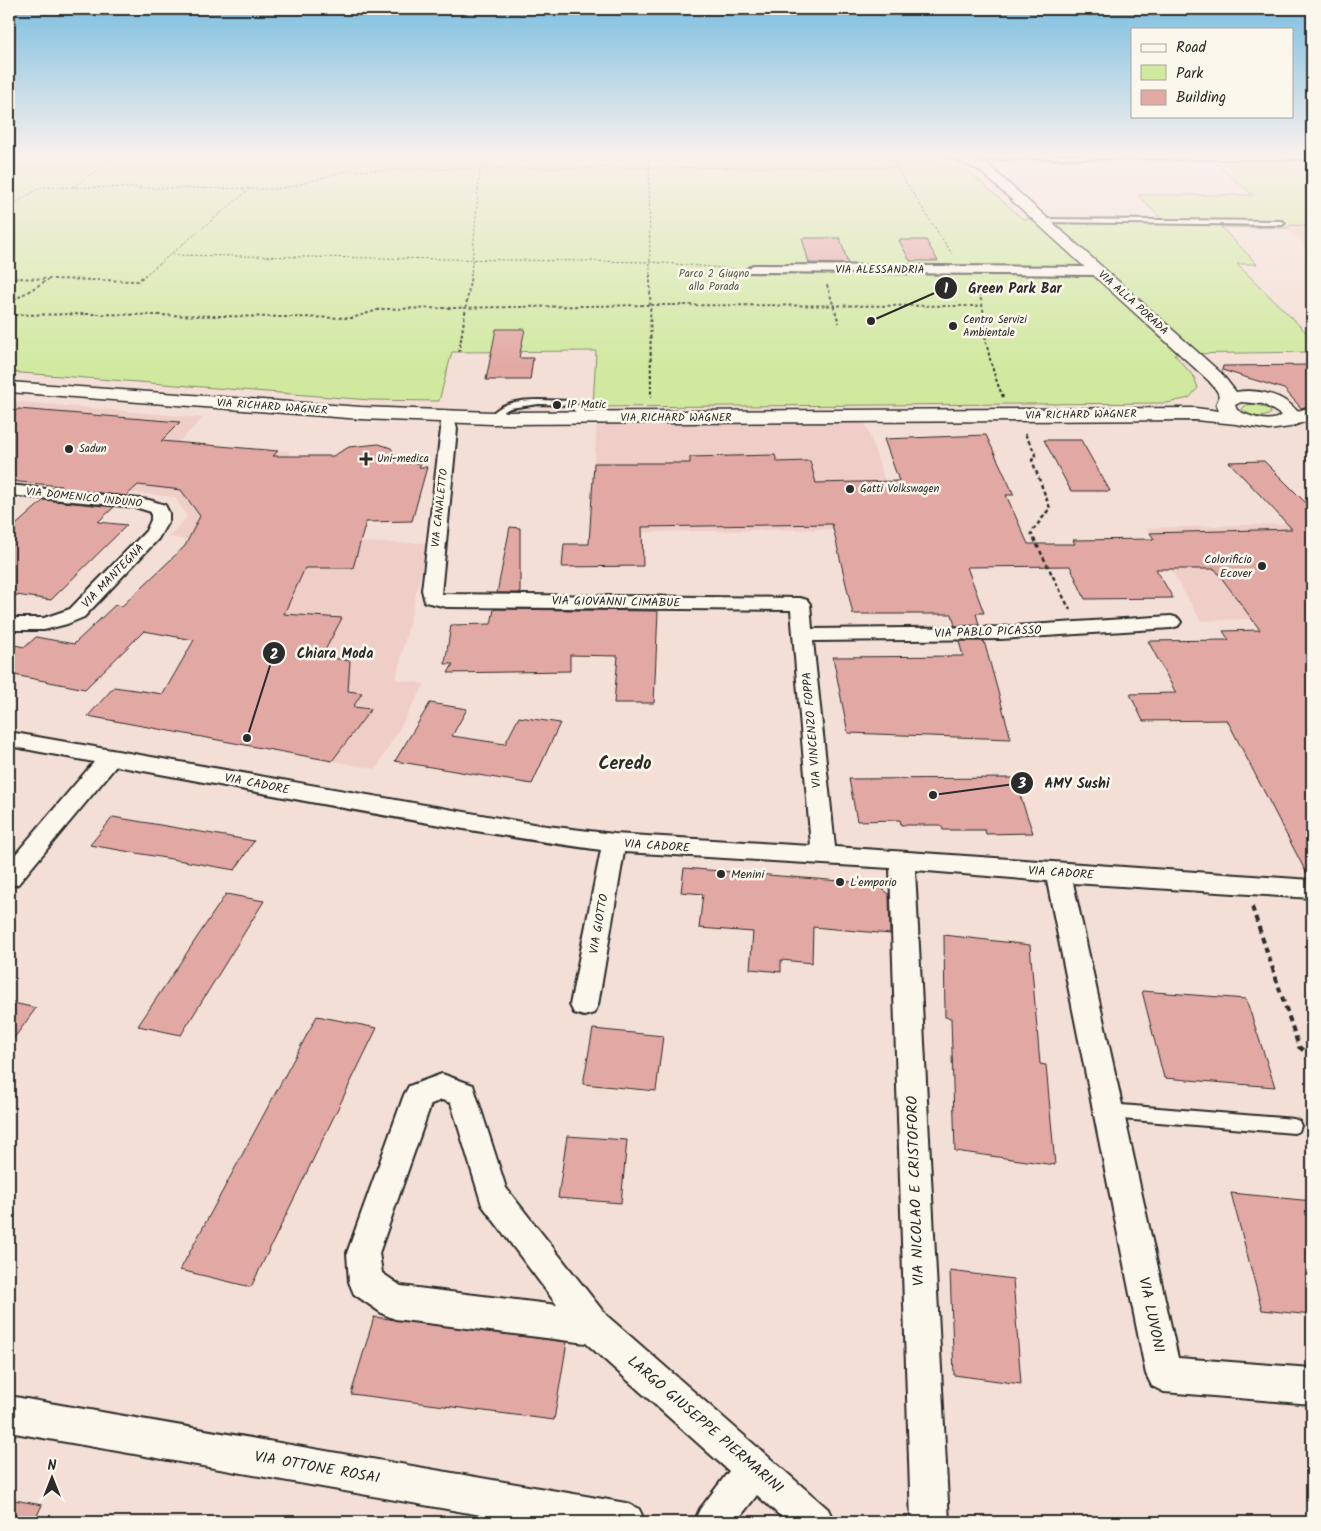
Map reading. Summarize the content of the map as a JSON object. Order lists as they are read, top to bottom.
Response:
{
  "streets": {
    "street": [
      "VIA ALESSANDRIA",
      "VIA ALLA PORADA",
      "VIA RICHARD WAGNER",
      "VIA DOMENICO INDUNO",
      "VIA CANALETTO",
      "VIA MANTEGNA",
      "VIA GIOVANNI CIMABUE",
      "VIA PABLO PICASSO",
      "VIA VINCENZO FOPPA",
      "VIA CADORE",
      "VIA GIOTTO",
      "VIA NICOLAO E CRISTOFORO",
      "VIA LUVONI",
      "LARGO GIUSEPPE PIERMARINI",
      "VIA OTTONE ROSAI"
    ]
  },
  "crossings": [
    ["VIA ALESSANDRIA", "VIA ALLA PORADA"],
    ["VIA ALLA PORADA", "VIA RICHARD WAGNER"],
    ["VIA RICHARD WAGNER", "VIA CANALETTO"],
    ["VIA DOMENICO INDUNO", "VIA MANTEGNA"],
    ["VIA CANALETTO", "VIA GIOVANNI CIMABUE"],
    ["VIA GIOVANNI CIMABUE", "VIA VINCENZO FOPPA"],
    ["VIA PABLO PICASSO", "VIA VINCENZO FOPPA"],
    ["VIA VINCENZO FOPPA", "VIA CADORE"],
    ["VIA CADORE", "VIA GIOTTO"],
    ["VIA CADORE", "VIA NICOLAO E CRISTOFORO"],
    ["VIA CADORE", "VIA LUVONI"]
  ],
  "districts": ["Ceredo"],
  "parks": ["Parco 2 Giugno alla Porada"],
  "places": {
    "other": [
      "Green Park Bar",
      "Centro Servizi Ambientale",
      "IP Matic",
      "Sadun",
      "Gatti Volkswagen",
      "Colorificio Ecover",
      "Chiara Moda",
      "AMY Sushi",
      "Menini",
      "L'emporio"
    ],
    "health": ["Uni-medica"]
  },
  "legend": ["Road", "Park", "Building"],
  "north": "top"
}
